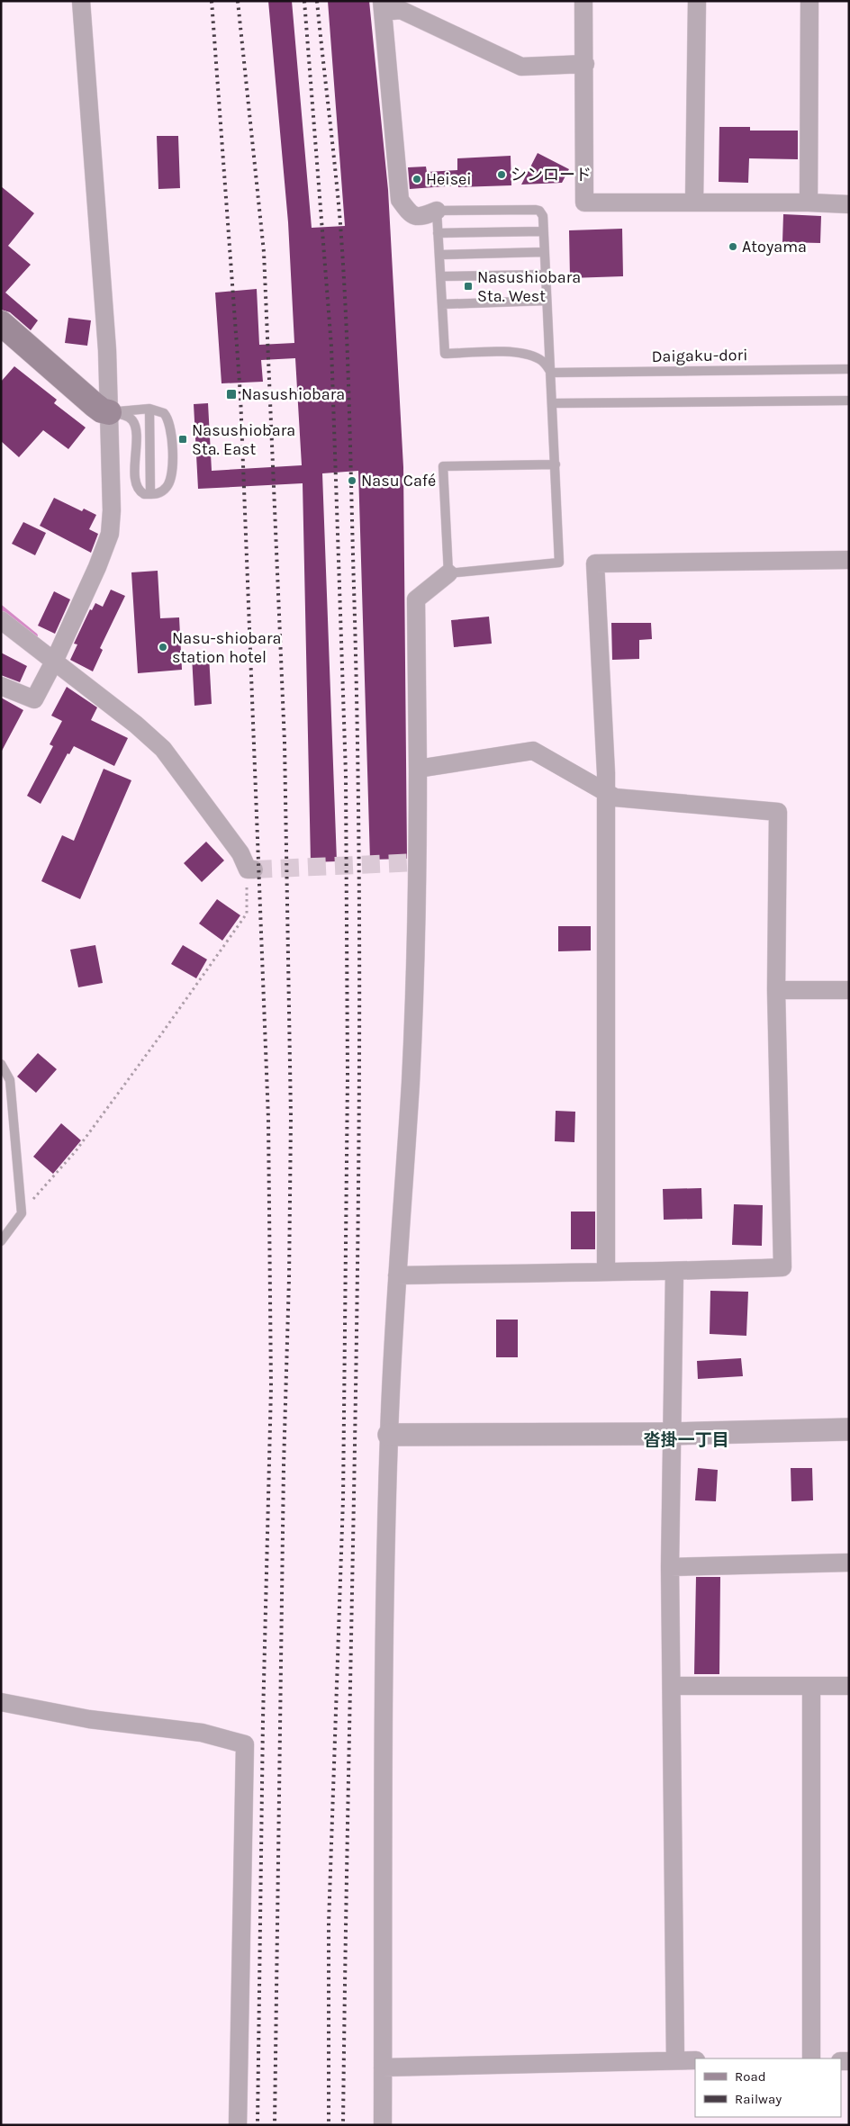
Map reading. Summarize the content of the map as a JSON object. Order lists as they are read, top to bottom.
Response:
{
  "streets": {
    "lane": ["Daigaku-dori"]
  },
  "districts": ["沓掛一丁目"],
  "places": {
    "other": [
      "シンロード",
      "Heisei",
      "Atoyama",
      "Nasu Café",
      "Nasu-shiobara station hotel"
    ],
    "transit": ["Nasushiobara Sta. West", "Nasushiobara", "Nasushiobara Sta. East"]
  },
  "legend": ["Road", "Railway"]
}
